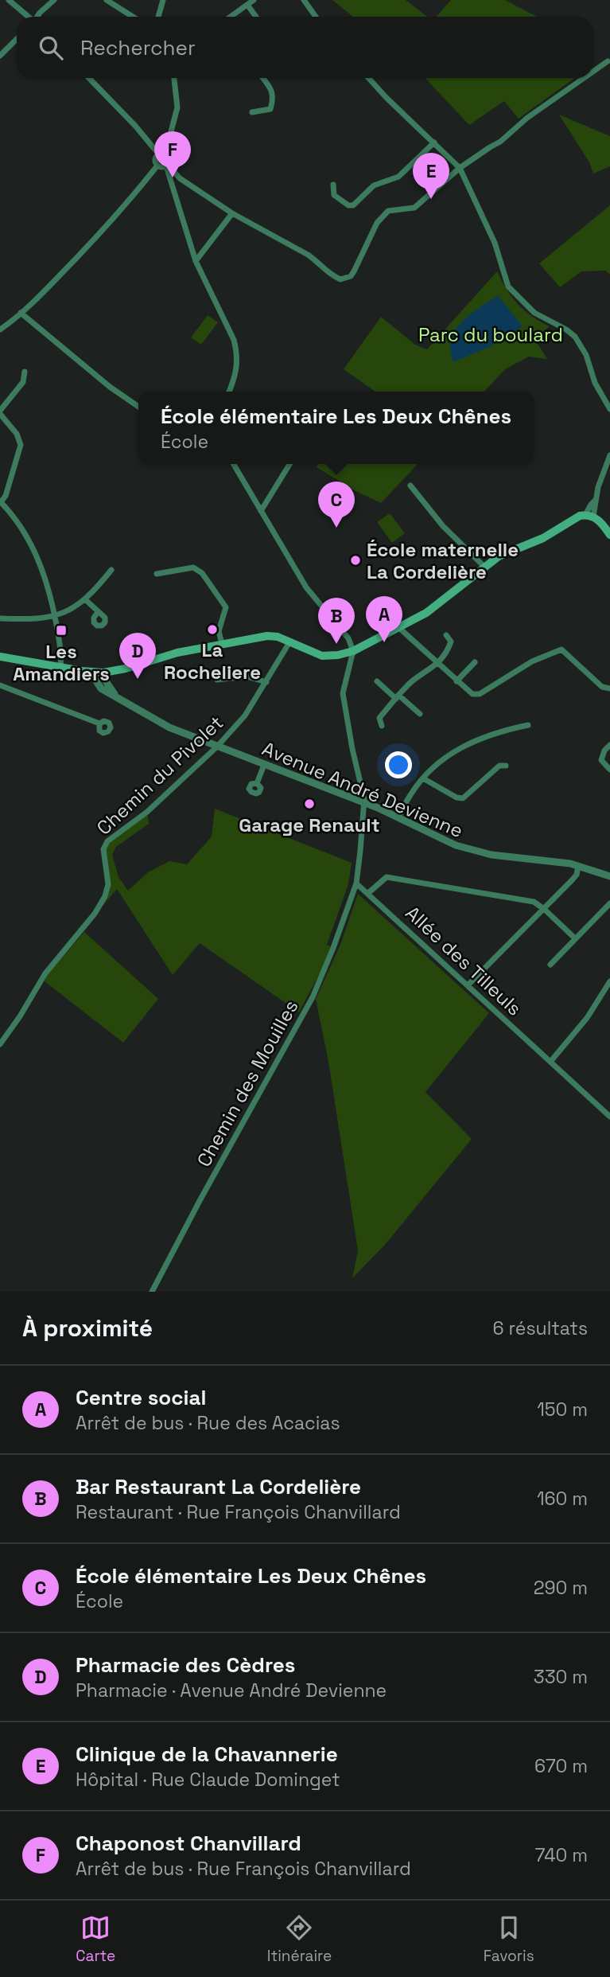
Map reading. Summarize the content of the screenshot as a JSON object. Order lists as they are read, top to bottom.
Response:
{
  "streets": {
    "street": [
      "Chemin du Pivolet",
      "Avenue André Devienne",
      "Allée des Tilleuls",
      "Chemin des Mouilles"
    ]
  },
  "crossings": [
    ["Chemin du Pivolet", "Avenue André Devienne"],
    ["Avenue André Devienne", "Chemin des Mouilles"],
    ["Allée des Tilleuls", "Chemin des Mouilles"]
  ],
  "parks": ["Parc du boulard"],
  "places": {
    "other": ["École maternelle La Cordelière", "La Rocheliere", "Garage Renault"],
    "transit": ["Les Amandiers"]
  },
  "page": {
    "search": "Rechercher",
    "pins": [
      "F",
      "E",
      "C",
      "A",
      "B",
      "D"
    ],
    "popup": ["École élémentaire Les Deux Chênes", "École"],
    "heading": ["À proximité", "6 résultats"],
    "list": [
      {
        "mark": "A",
        "name": "Centre social",
        "note": "Arrêt de bus · Rue des Acacias",
        "value": "150 m"
      },
      {
        "mark": "B",
        "name": "Bar Restaurant La Cordelière",
        "note": "Restaurant · Rue François Chanvillard",
        "value": "160 m"
      },
      {
        "mark": "C",
        "name": "École élémentaire Les Deux Chênes",
        "note": "École",
        "value": "290 m"
      },
      {
        "mark": "D",
        "name": "Pharmacie des Cèdres",
        "note": "Pharmacie · Avenue André Devienne",
        "value": "330 m"
      },
      {
        "mark": "E",
        "name": "Clinique de la Chavannerie",
        "note": "Hôpital · Rue Claude Dominget",
        "value": "670 m"
      },
      {
        "mark": "F",
        "name": "Chaponost Chanvillard",
        "note": "Arrêt de bus · Rue François Chanvillard",
        "value": "740 m"
      }
    ],
    "nav": ["Carte", "Itinéraire", "Favoris"]
  }
}
